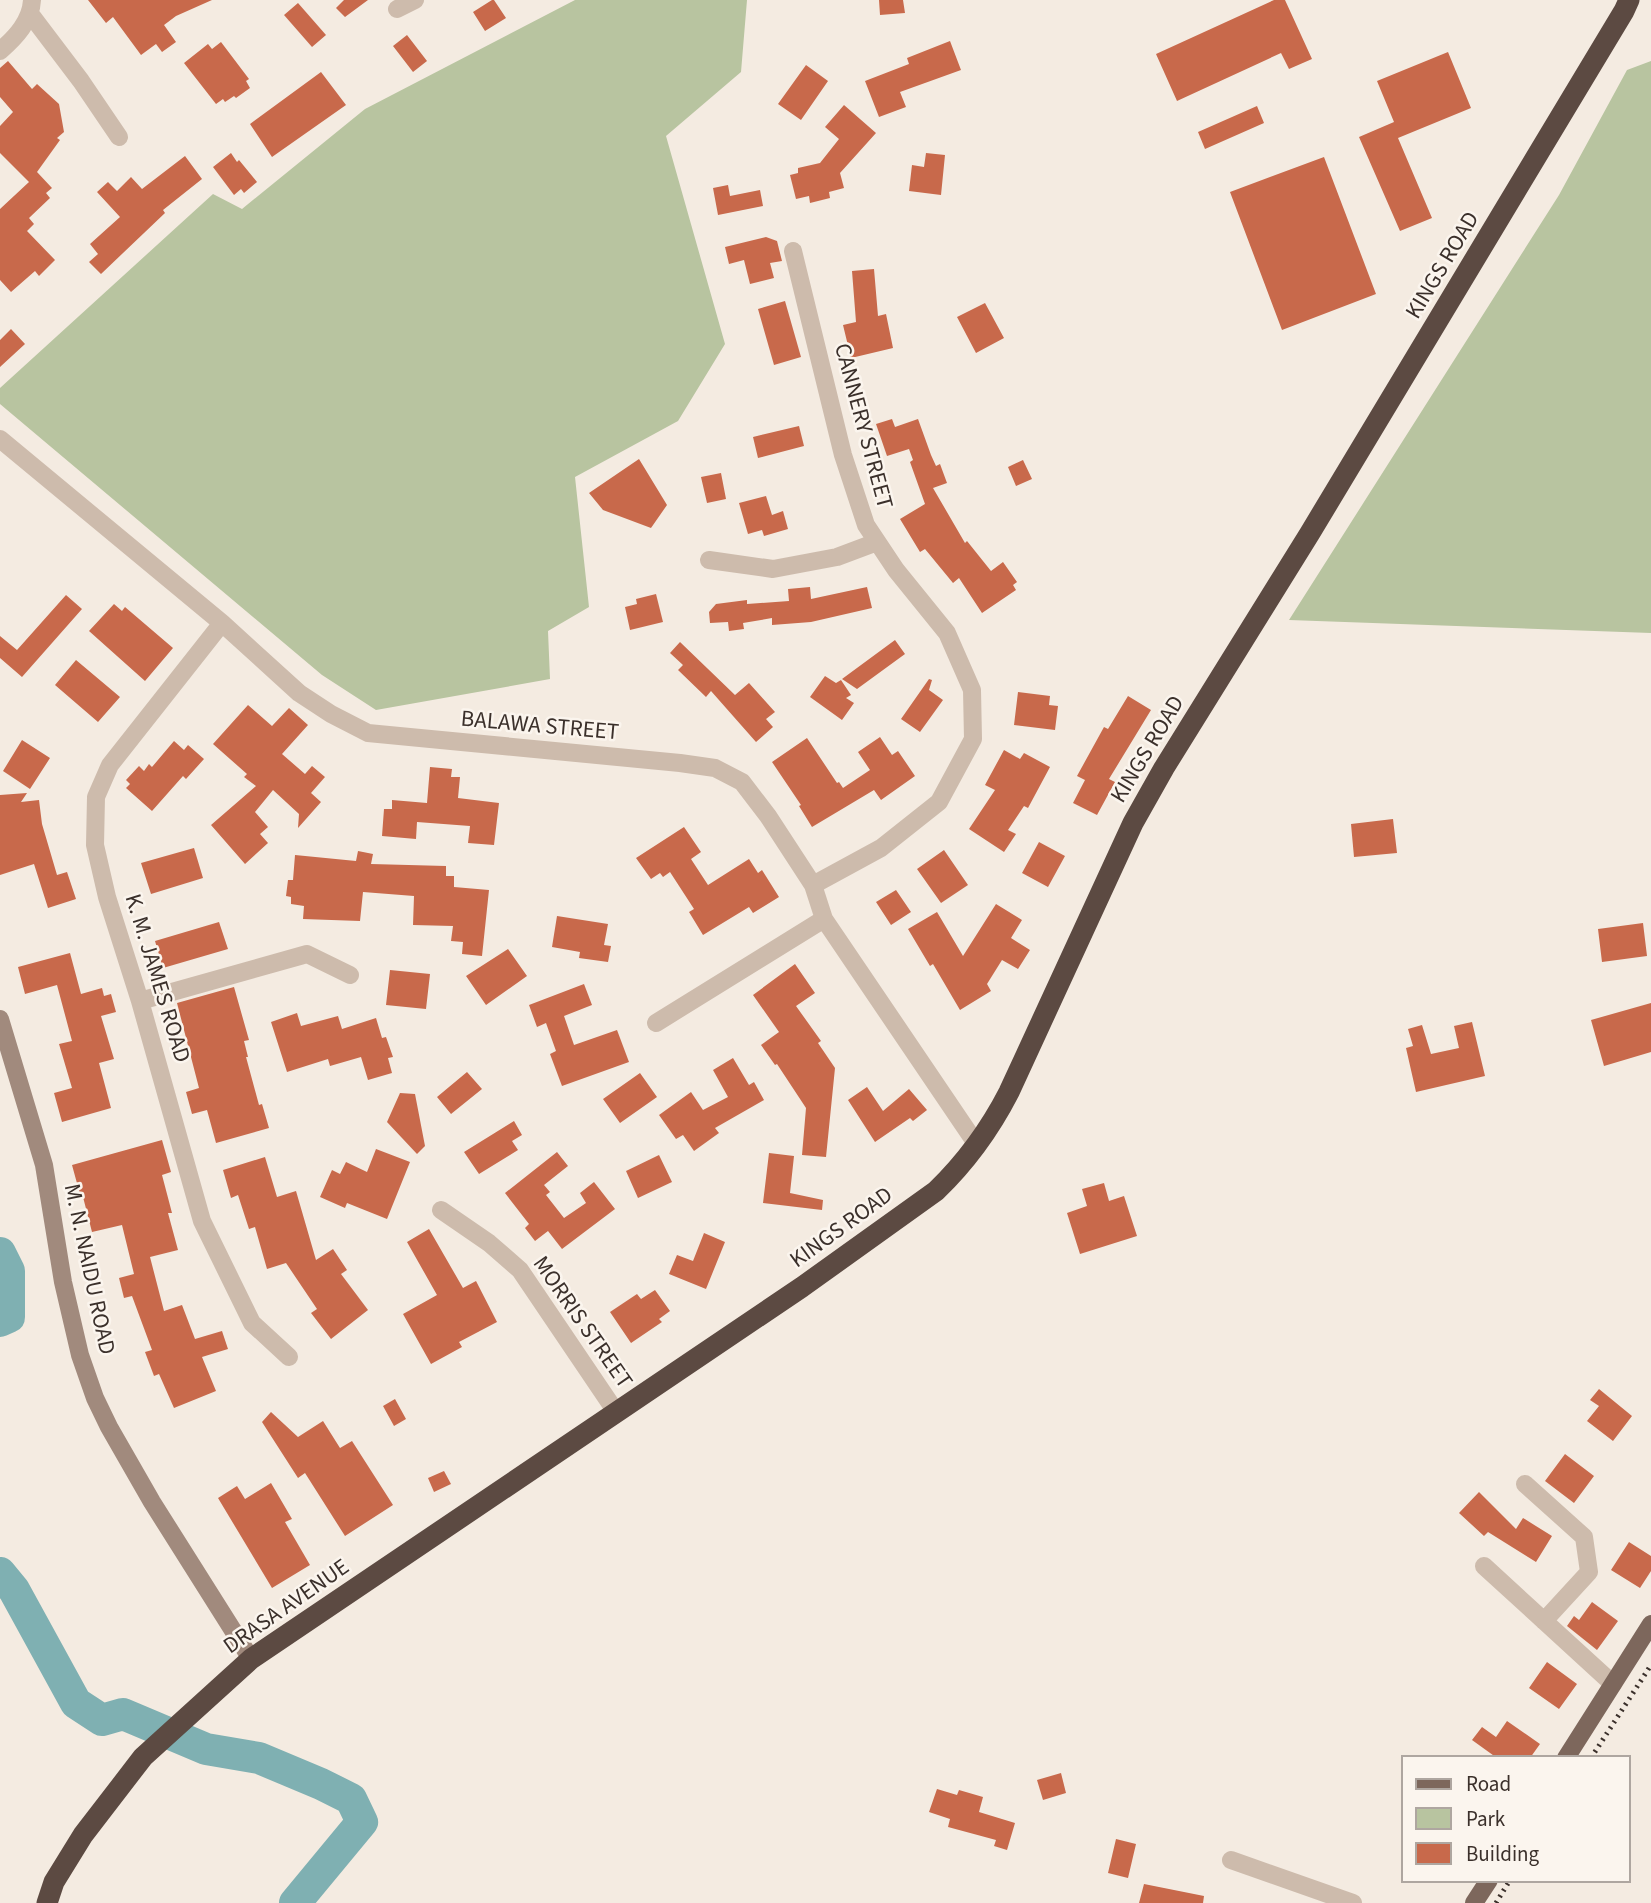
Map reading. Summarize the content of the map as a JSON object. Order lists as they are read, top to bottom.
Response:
{
  "streets": {
    "highway": ["KINGS ROAD", "DRASA AVENUE"],
    "main road": ["M. N. NAIDU ROAD"],
    "street": [
      "CANNERY STREET",
      "BALAWA STREET",
      "K. M. JAMES ROAD",
      "MORRIS STREET"
    ]
  },
  "crossings": [
    ["KINGS ROAD", "BALAWA STREET"],
    ["KINGS ROAD", "MORRIS STREET"],
    ["KINGS ROAD", "DRASA AVENUE"],
    ["CANNERY STREET", "BALAWA STREET"],
    ["BALAWA STREET", "K. M. JAMES ROAD"],
    ["M. N. NAIDU ROAD", "DRASA AVENUE"],
    ["MORRIS STREET", "DRASA AVENUE"]
  ],
  "legend": ["Road", "Park", "Building"]
}
